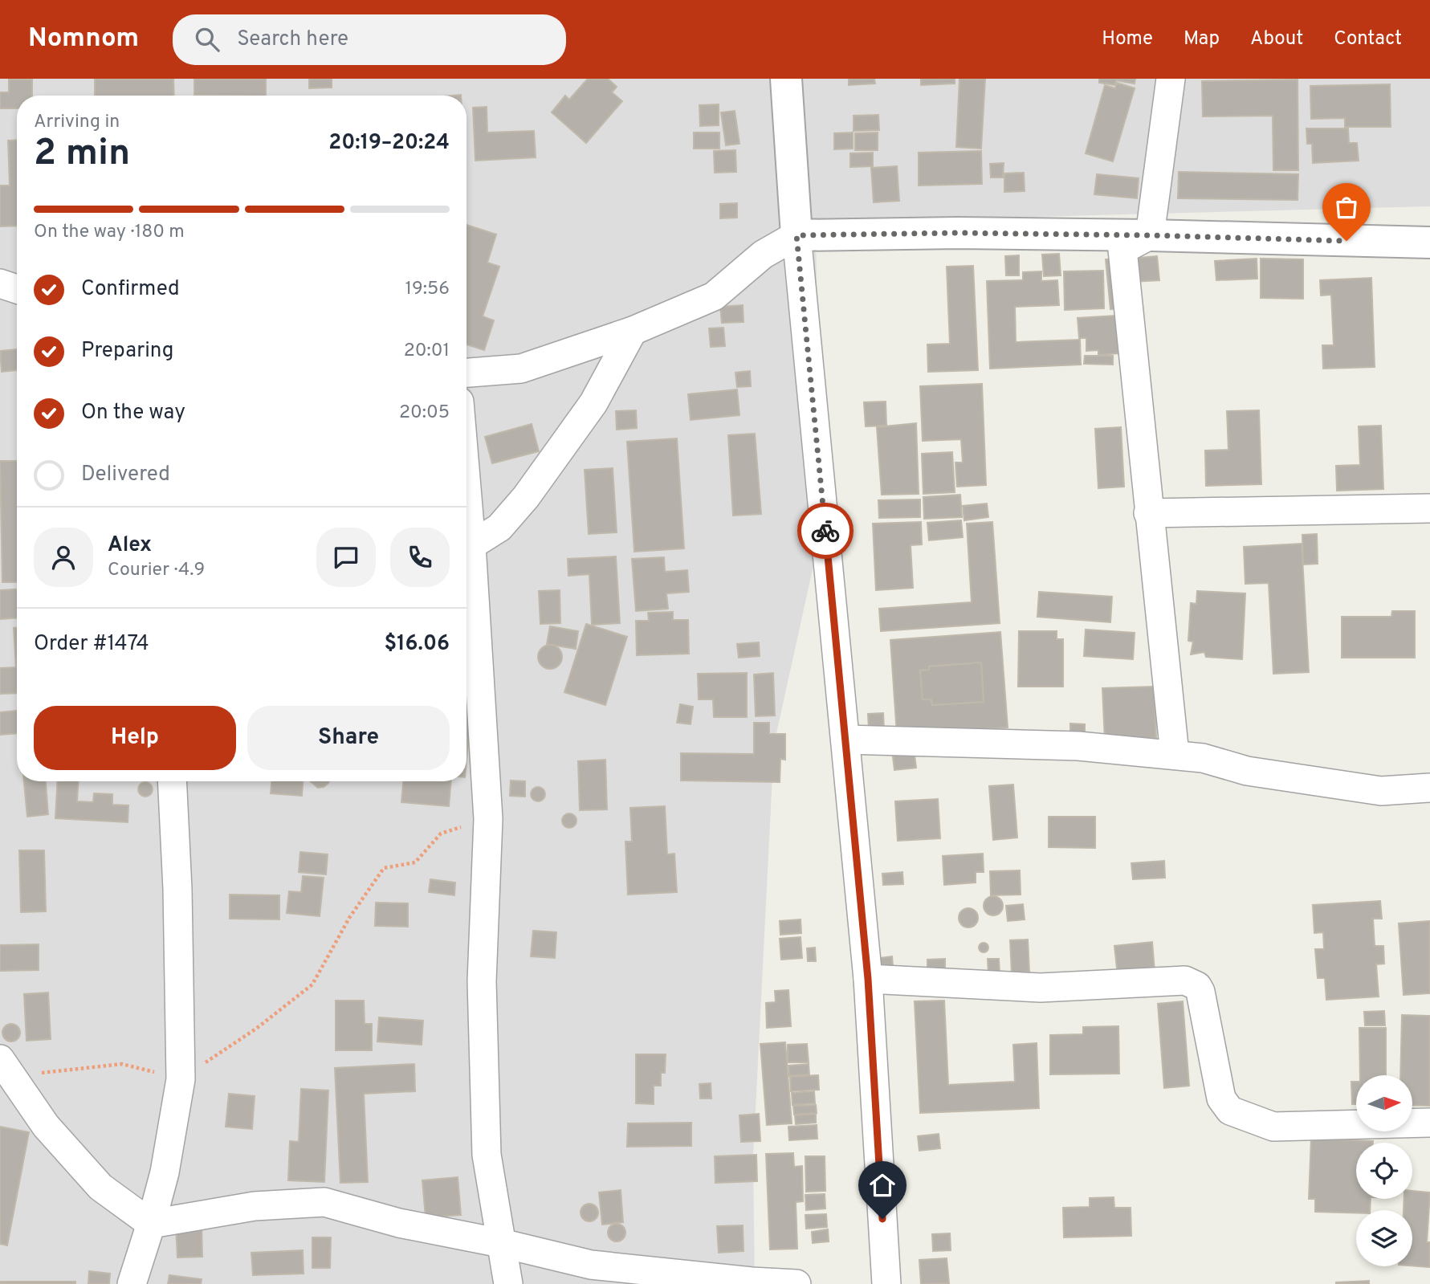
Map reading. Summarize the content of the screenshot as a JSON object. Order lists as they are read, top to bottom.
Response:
{
  "north": "right",
  "page": {
    "header": "Nomnom",
    "search": "Search here",
    "nav": [
      "Home",
      "Map",
      "About",
      "Contact"
    ],
    "heading": ["2 min", "Arriving in", "20:19–20:24"],
    "panel": [
      "Alex",
      "Courier · 4.9",
      "Order #1474",
      "$16.06"
    ],
    "bar": "On the way · 180 m",
    "list": [
      ["Confirmed", "19:56"],
      ["Preparing", "20:01"],
      ["On the way", "20:05"],
      "Delivered"
    ],
    "buttons": ["Help", "Share"]
  }
}
